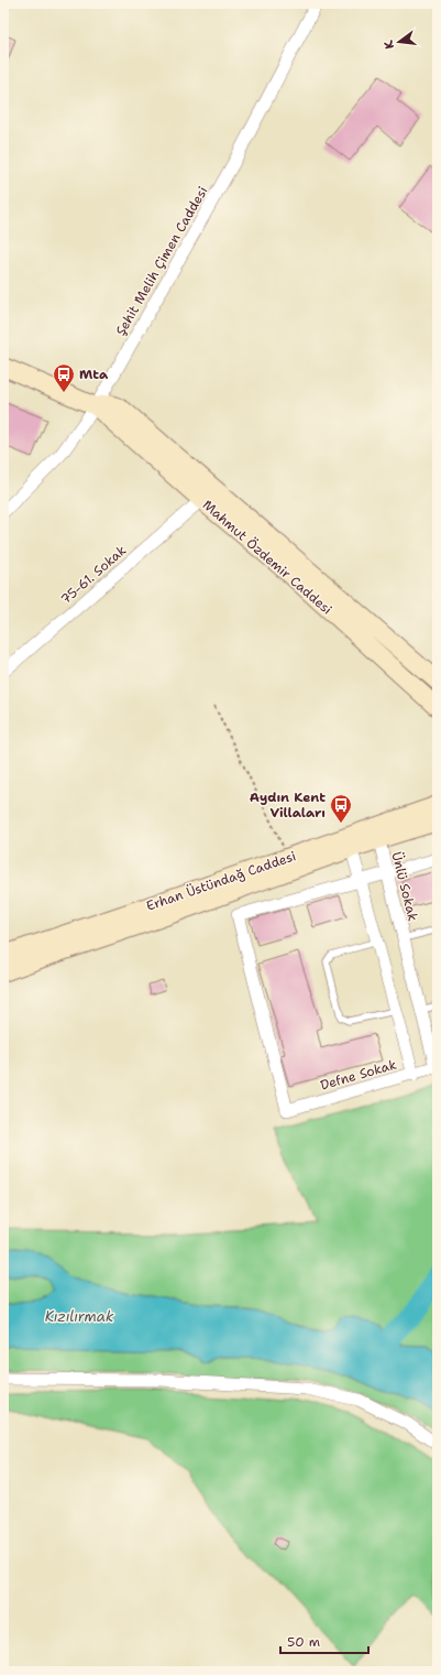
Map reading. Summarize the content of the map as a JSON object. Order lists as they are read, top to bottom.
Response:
{
  "streets": {
    "street": [
      "Şehit Melih Çimen Caddesi",
      "Mahmut Özdemir Caddesi",
      "75-61. Sokak",
      "Erhan Üstündağ Caddesi",
      "Ünlü Sokak",
      "Defne Sokak"
    ]
  },
  "crossings": [
    ["Şehit Melih Çimen Caddesi", "Mahmut Özdemir Caddesi"],
    ["Mahmut Özdemir Caddesi", "75-61. Sokak"],
    ["Erhan Üstündağ Caddesi", "Ünlü Sokak"],
    ["Ünlü Sokak", "Defne Sokak"]
  ],
  "water": ["Kızılırmak"],
  "places": {
    "bus stop": ["Mta", "Aydın Kent Villaları"]
  },
  "scale_bar": "50 m",
  "north": "left"
}
